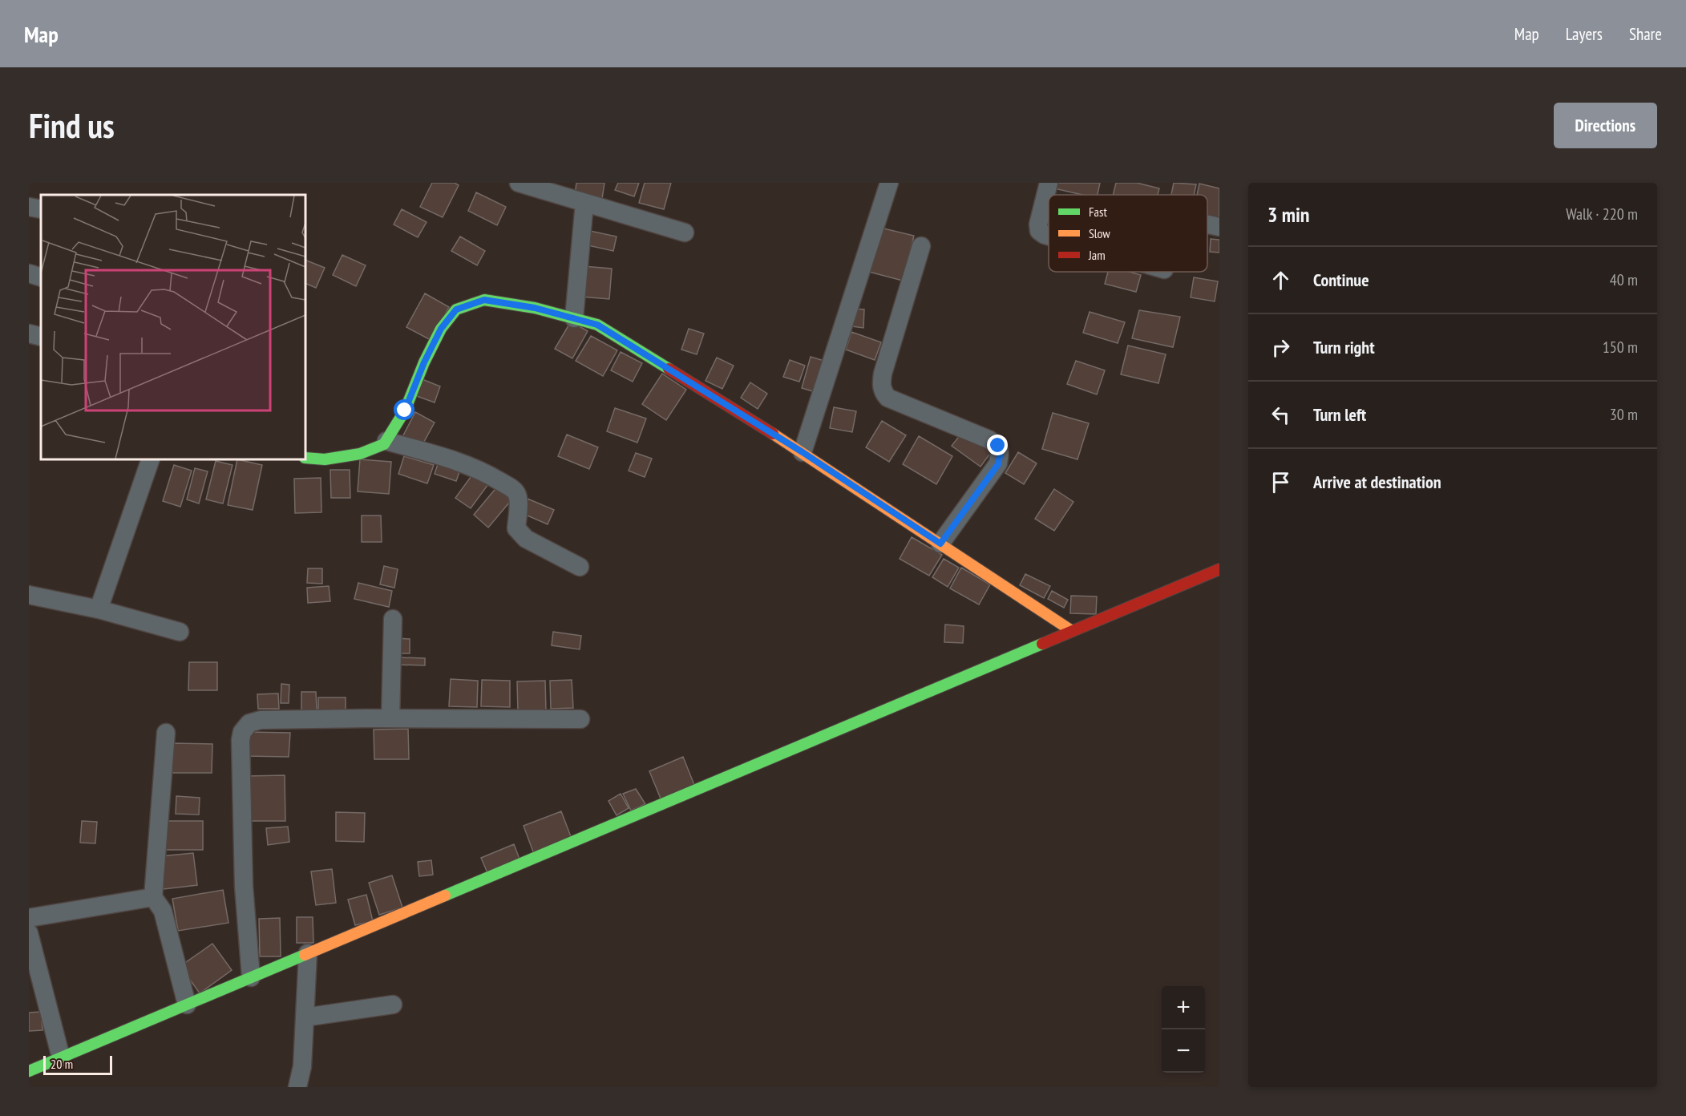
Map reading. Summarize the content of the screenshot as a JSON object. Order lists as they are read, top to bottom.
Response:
{
  "legend": ["Fast", "Slow", "Jam"],
  "scale_bar": "20 m",
  "page": {
    "header": "Map",
    "nav": ["Map", "Layers", "Share"],
    "buttons": "Directions",
    "title": "Find us",
    "heading": ["3 min", "Walk · 220 m"],
    "list": [
      ["Continue", "40 m"],
      ["Turn right", "150 m"],
      ["Turn left", "30 m"],
      "Arrive at destination"
    ],
    "map_buttons": ["+", "−"],
    "scale": "20 m"
  }
}
